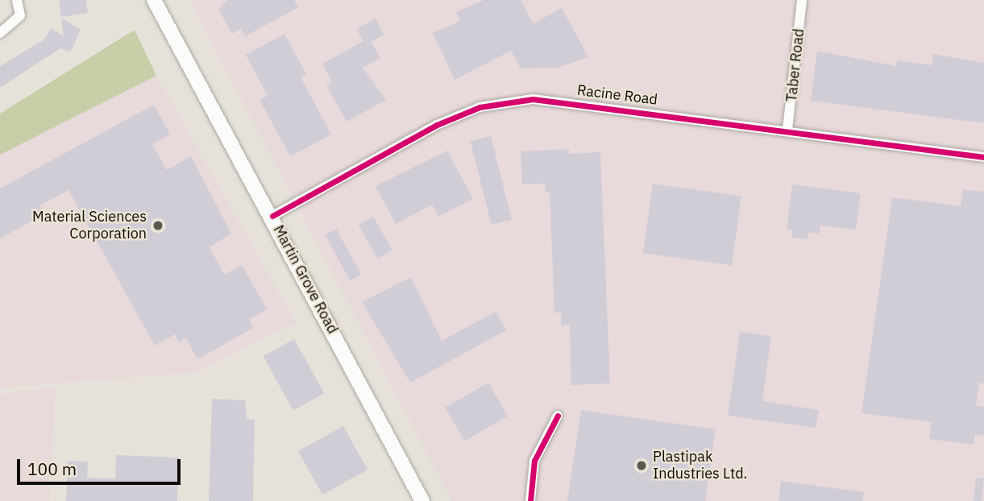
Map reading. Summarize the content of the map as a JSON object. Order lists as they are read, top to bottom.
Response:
{
  "streets": {
    "main road": ["Martin Grove Road"],
    "street": ["Taber Road", "Racine Road"]
  },
  "crossings": [
    ["Taber Road", "Racine Road"],
    ["Racine Road", "Martin Grove Road"]
  ],
  "places": ["Material Sciences Corporation", "Plastipak Industries Ltd."],
  "scale_bar": "100 m"
}
